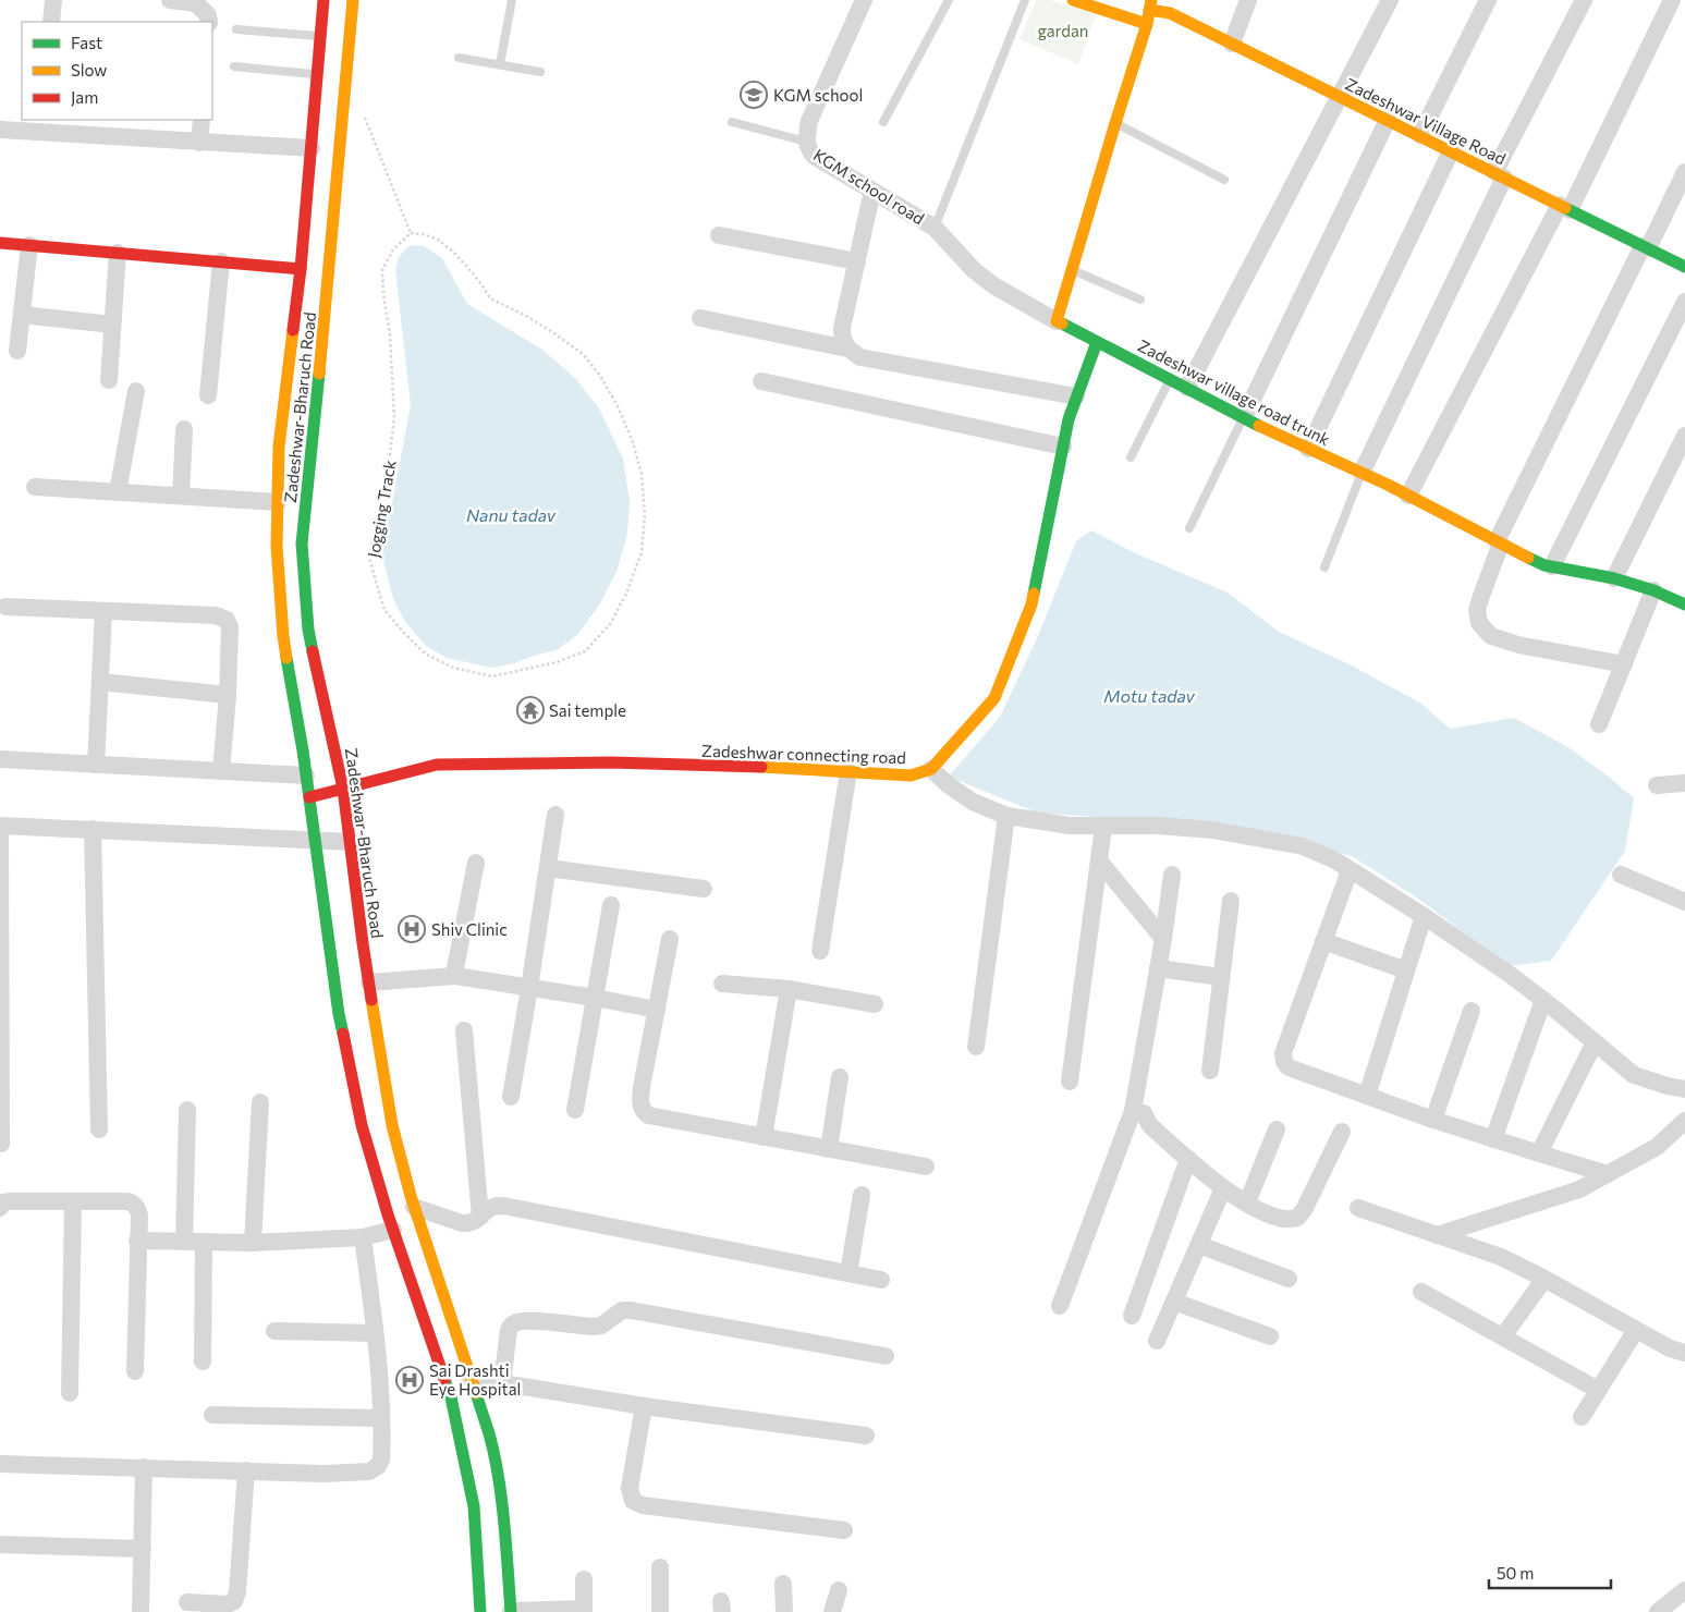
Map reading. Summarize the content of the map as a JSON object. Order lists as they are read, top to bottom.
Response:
{
  "streets": {
    "main road": [
      "Zadeshwar Village Road",
      "Zadeshwar village road trunk",
      "Zadeshwar-Bharuch Road",
      "Zadeshwar connecting road"
    ],
    "street": ["KGM school road"],
    "path": ["Jogging Track"]
  },
  "crossings": [
    ["KGM school road", "Zadeshwar village road trunk"],
    ["Zadeshwar-Bharuch Road", "Zadeshwar connecting road"]
  ],
  "water": ["Nanu tadav", "Motu tadav"],
  "parks": ["gardan"],
  "places": {
    "school or university": ["KGM school"],
    "temple": ["Sai temple"],
    "hospital": ["Shiv Clinic", "Sai Drashti Eye Hospital"]
  },
  "legend": ["Fast", "Slow", "Jam"],
  "scale_bar": "50 m"
}
